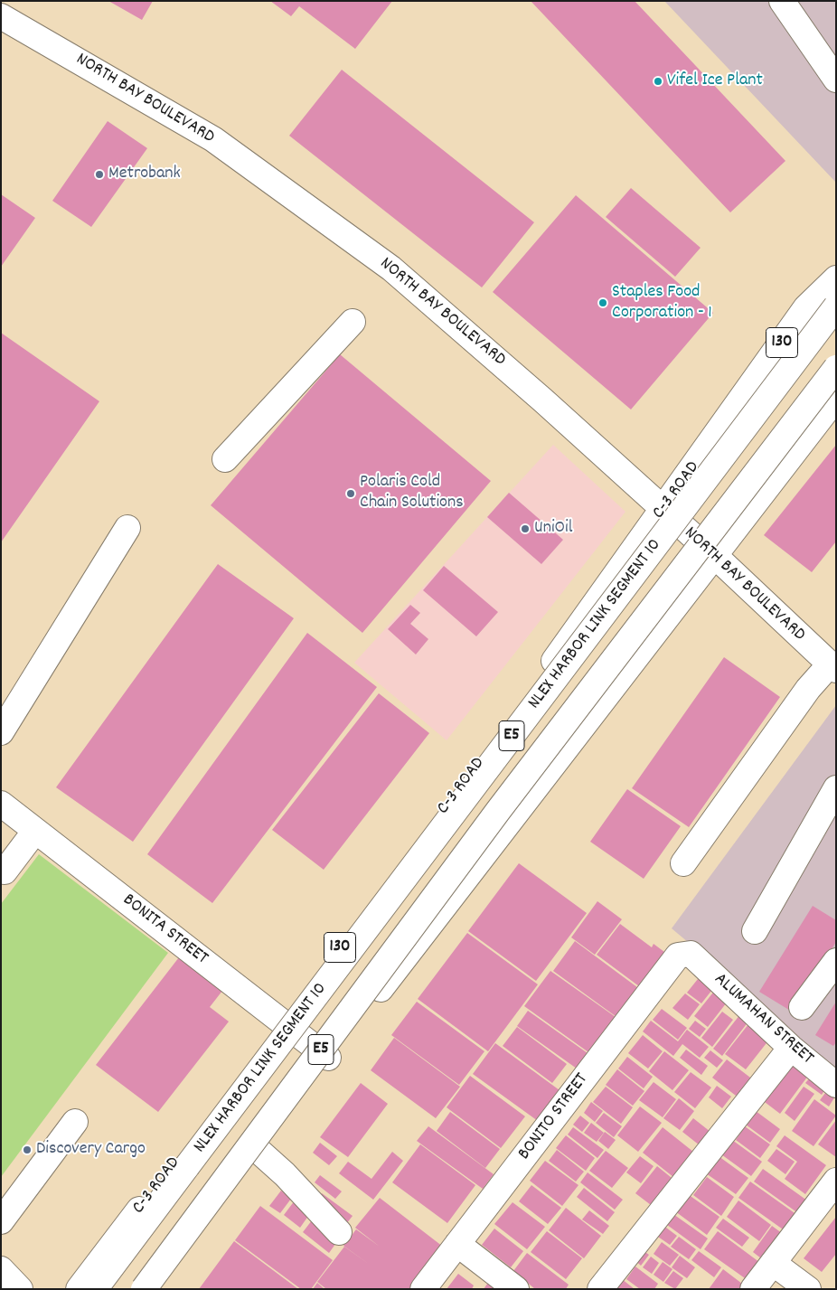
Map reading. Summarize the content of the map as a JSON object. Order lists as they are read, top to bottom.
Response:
{
  "streets": {
    "main road": [
      "NORTH BAY BOULEVARD",
      "130",
      "C-3 ROAD",
      "NLEX HARBOR LINK SEGMENT 10",
      "E5",
      "BONITA STREET",
      "ALUMAHAN STREET",
      "BONITO STREET"
    ]
  },
  "crossings": [
    ["NORTH BAY BOULEVARD", "C-3 ROAD"],
    ["C-3 ROAD", "BONITA STREET"],
    ["ALUMAHAN STREET", "BONITO STREET"]
  ],
  "places": [
    "Vifel Ice Plant",
    "Metrobank",
    "Staples Food Corporation - 1",
    "Polaris Cold Chain Solutions",
    "UniOil",
    "Discovery Cargo"
  ]
}
